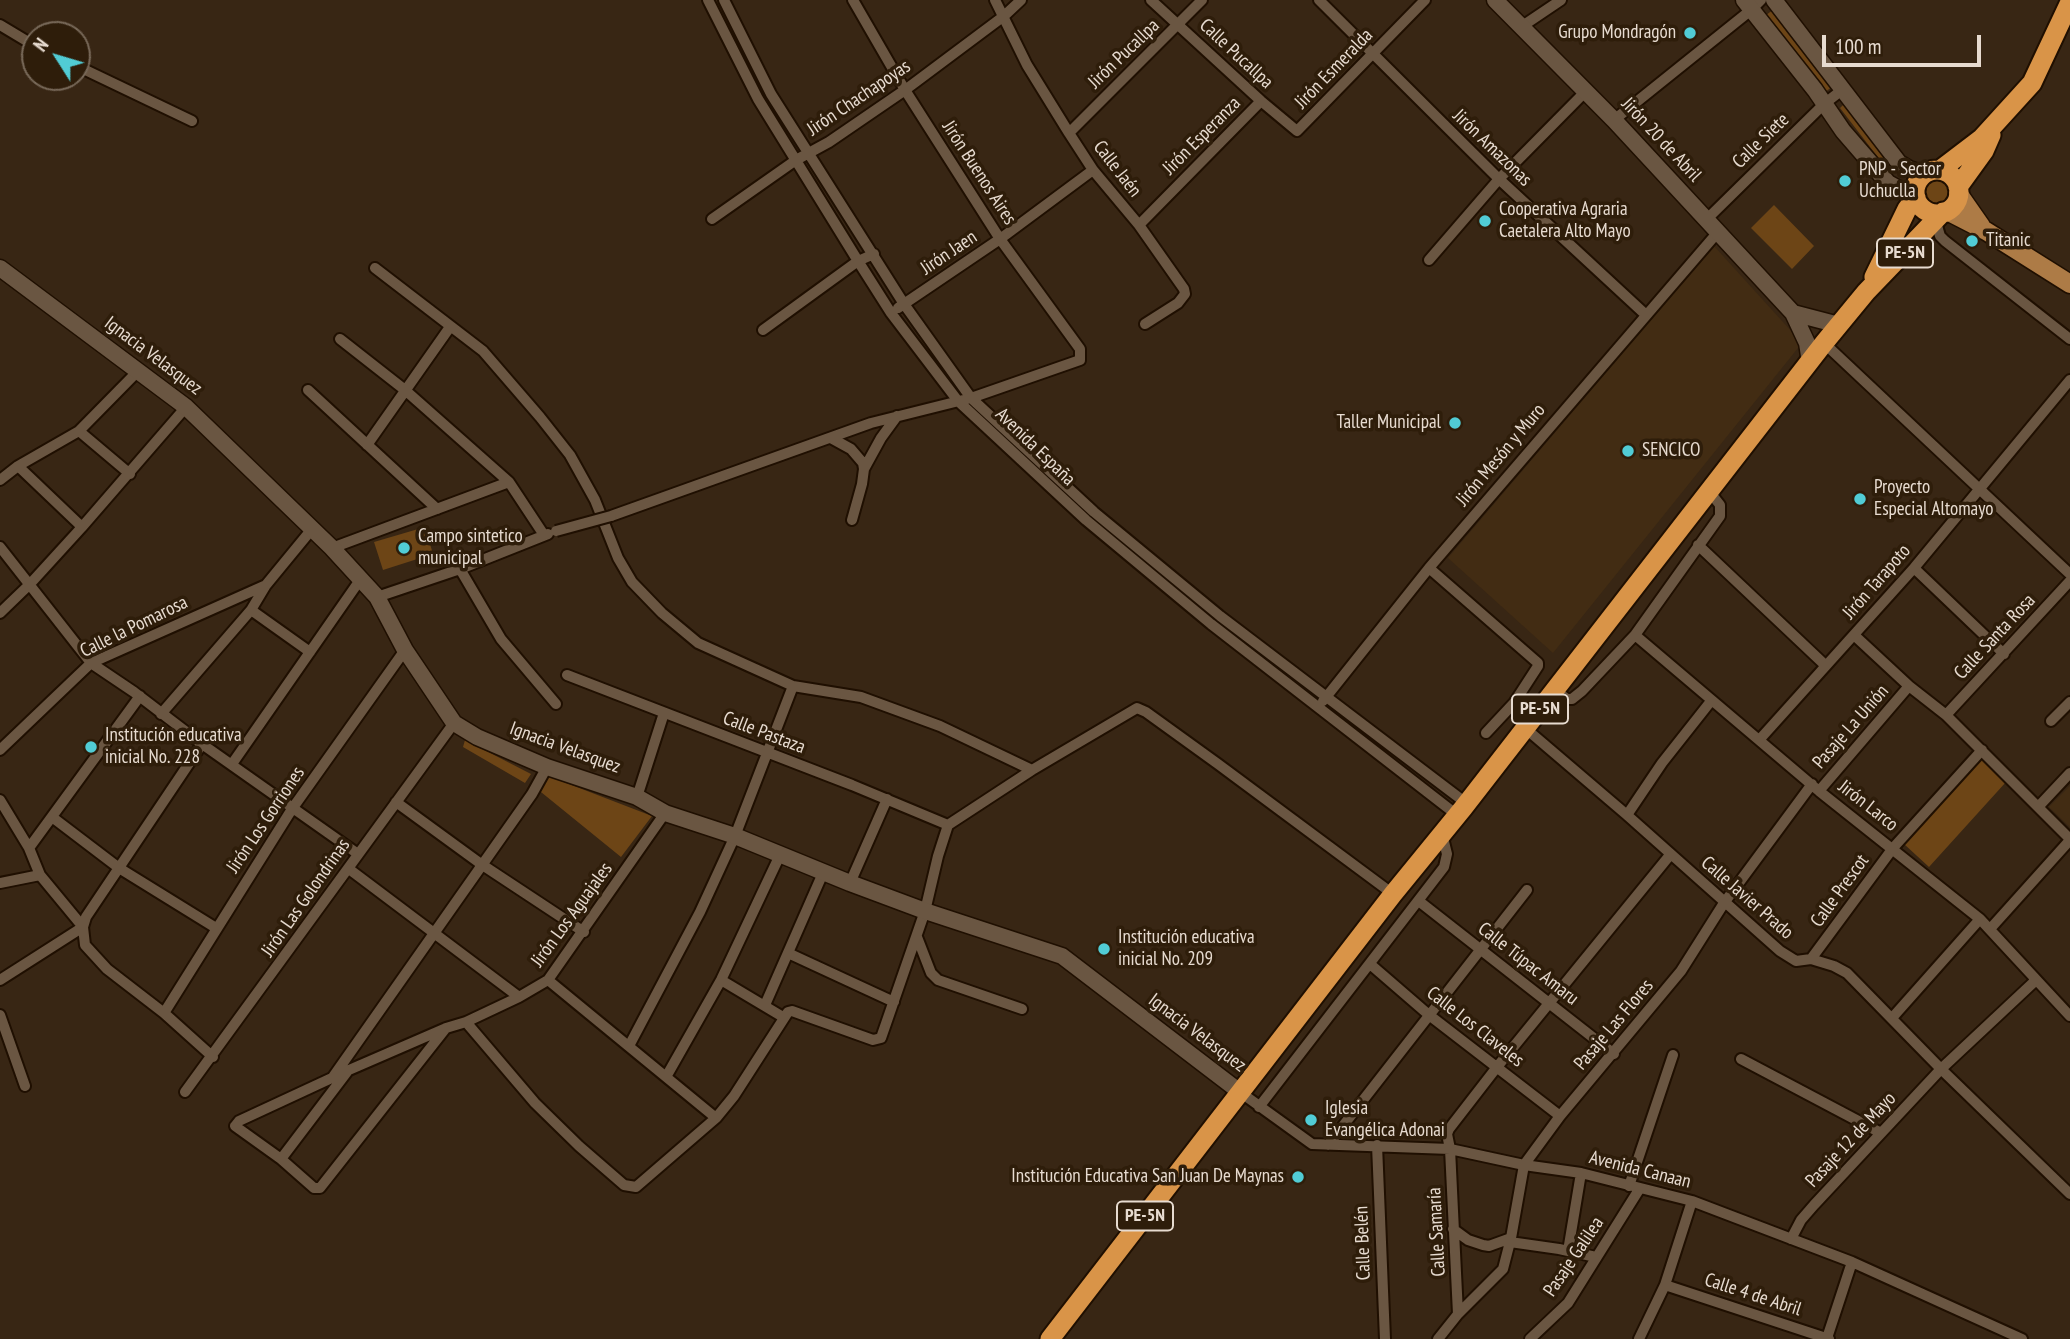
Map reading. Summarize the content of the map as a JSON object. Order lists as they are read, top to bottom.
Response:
{
  "streets": {
    "highway": ["PE-5N"],
    "main road": ["Jirón 20 de Abril", "Ignacia Velasquez"],
    "street": [
      "Jirón Pucallpa",
      "Calle Pucallpa",
      "Jirón Esmeralda",
      "Jirón Chachapoyas",
      "Jirón Esperanza",
      "Calle Siete",
      "Jirón Amazonas",
      "Calle Jaén",
      "Jirón Buenos Aires",
      "Jirón Jaen",
      "Avenida España",
      "Jirón Mesón y Muro",
      "Jirón Tarapoto",
      "Calle la Pomarosa",
      "Calle Santa Rosa",
      "Pasaje La Unión",
      "Calle Pastaza",
      "Jirón Larco",
      "Jirón Los Gorriones",
      "Calle Prescot",
      "Jirón Las Golondrinas",
      "Calle Javier Prado",
      "Jirón Los Aguajales",
      "Calle Túpac Amaru",
      "Pasaje Las Flores",
      "Calle Los Claveles",
      "Pasaje 12 de Mayo",
      "Avenida Canaan",
      "Calle Samaría",
      "Calle Belén",
      "Pasaje Galilea",
      "Calle 4 de Abril"
    ]
  },
  "crossings": [
    ["Jirón Pucallpa", "Calle Pucallpa"],
    ["Jirón Pucallpa", "Calle Jaén"],
    ["Calle Pucallpa", "Jirón Esmeralda"],
    ["Calle Pucallpa", "Jirón Esperanza"],
    ["Jirón Esmeralda", "Jirón Amazonas"],
    ["Jirón Chachapoyas", "Calle Jaén"],
    ["Jirón Chachapoyas", "Jirón Buenos Aires"],
    ["Jirón Chachapoyas", "Avenida España"],
    ["Jirón Esperanza", "Calle Jaén"],
    ["Jirón 20 de Abril", "Calle Siete"],
    ["Jirón 20 de Abril", "Jirón Mesón y Muro"],
    ["Jirón Amazonas", "Jirón Mesón y Muro"],
    ["Calle Jaén", "Jirón Jaen"],
    ["Jirón Buenos Aires", "Jirón Jaen"],
    ["Jirón Buenos Aires", "Avenida España"],
    ["Jirón Jaen", "Avenida España"],
    ["PE-5N", "Ignacia Velasquez"],
    ["PE-5N", "Avenida España"],
    ["PE-5N", "Calle Javier Prado"],
    ["PE-5N", "Avenida Canaan"],
    ["Ignacia Velasquez", "Jirón Los Gorriones"],
    ["Ignacia Velasquez", "Jirón Las Golondrinas"],
    ["Ignacia Velasquez", "Jirón Los Aguajales"],
    ["Ignacia Velasquez", "Avenida Canaan"],
    ["Avenida España", "Jirón Mesón y Muro"],
    ["Jirón Tarapoto", "Jirón Larco"],
    ["Pasaje La Unión", "Jirón Larco"],
    ["Pasaje La Unión", "Calle Javier Prado"],
    ["Pasaje La Unión", "Pasaje Las Flores"],
    ["Jirón Larco", "Calle Prescot"],
    ["Jirón Larco", "Pasaje 12 de Mayo"],
    ["Calle Prescot", "Calle Javier Prado"],
    ["Calle Javier Prado", "Pasaje Las Flores"],
    ["Calle Javier Prado", "Pasaje 12 de Mayo"],
    ["Calle Javier Prado", "Calle Samaría"],
    ["Calle Túpac Amaru", "Pasaje Las Flores"],
    ["Calle Túpac Amaru", "Calle Samaría"],
    ["Pasaje Las Flores", "Calle Los Claveles"],
    ["Pasaje Las Flores", "Avenida Canaan"],
    ["Calle Los Claveles", "Calle Samaría"],
    ["Pasaje 12 de Mayo", "Avenida Canaan"],
    ["Avenida Canaan", "Calle Samaría"],
    ["Avenida Canaan", "Calle Belén"],
    ["Avenida Canaan", "Pasaje Galilea"]
  ],
  "places": [
    "Grupo Mondragón",
    "PNP - Sector Uchuclla",
    "Cooperativa Agraria Caetalera Alto Mayo",
    "Titanic",
    "Taller Municipal",
    "SENCICO",
    "Proyecto Especial Altomayo",
    "Campo sintetico municipal",
    "Institución educativa inicial No. 228",
    "Institución educativa inicial No. 209",
    "Iglesia Evangélica Adonai",
    "Institución Educativa San Juan De Maynas"
  ],
  "scale_bar": "100 m",
  "north": "top left"
}
